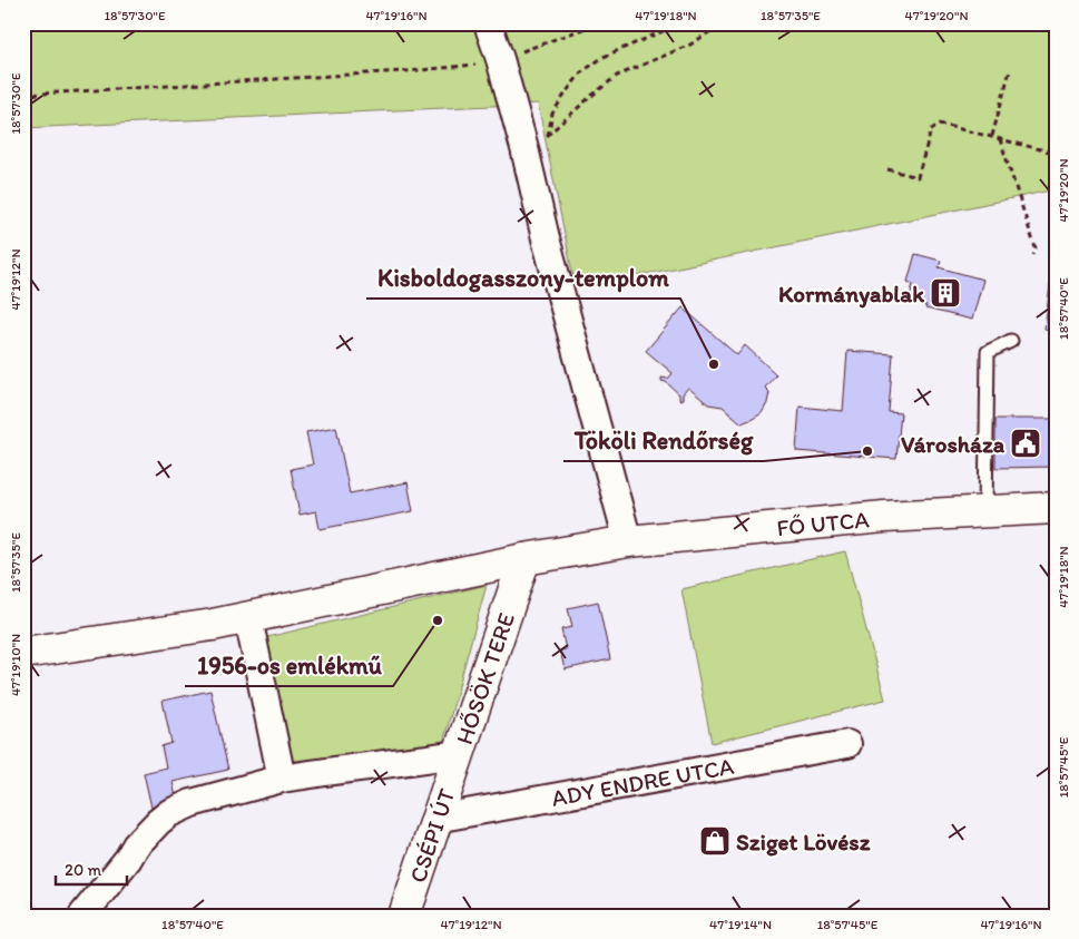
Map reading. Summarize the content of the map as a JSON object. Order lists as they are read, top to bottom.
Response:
{
  "streets": {
    "main road": ["FŐ UTCA", "HŐSÖK TERE", "CSÉPI ÚT"],
    "street": ["ADY ENDRE UTCA"]
  },
  "crossings": [
    ["FŐ UTCA", "HŐSÖK TERE"],
    ["HŐSÖK TERE", "CSÉPI ÚT"],
    ["ADY ENDRE UTCA", "CSÉPI ÚT"]
  ],
  "places": {
    "building": ["Kormányablak"],
    "other": ["Kisboldogasszony-templom", "Tököli Rendőrség", "1956-os emlékmű"],
    "public building": ["Városháza"],
    "shop": ["Sziget Lövész"]
  },
  "scale_bar": "20 m",
  "coordinates": [
    "18°57'30\"E",
    "47°19'16\"N",
    "47°19'18\"N",
    "18°57'35\"E",
    "47°19'20\"N",
    "47°19'12\"N",
    "18°57'40\"E",
    "47°19'10\"N",
    "18°57'45\"E",
    "47°19'14\"N"
  ]
}
